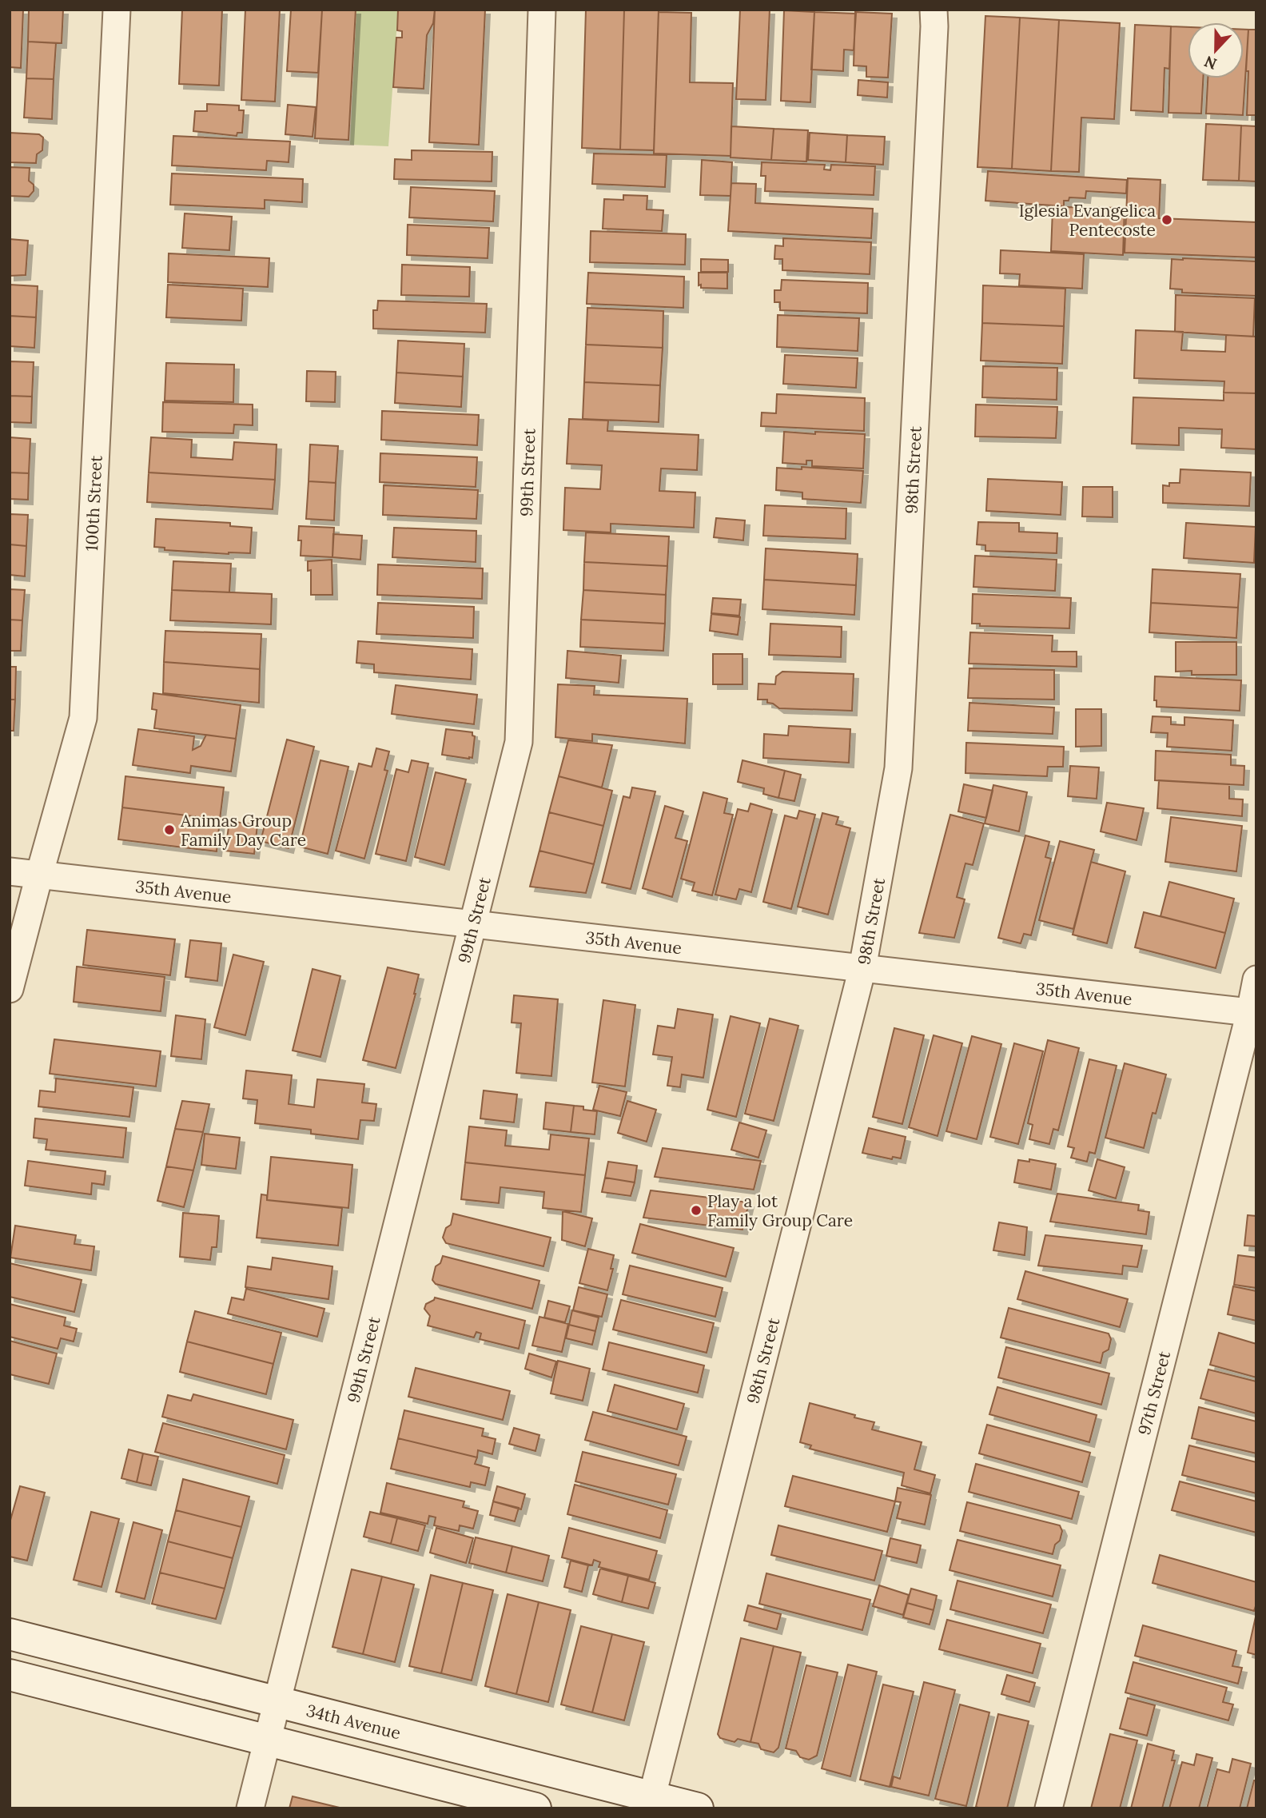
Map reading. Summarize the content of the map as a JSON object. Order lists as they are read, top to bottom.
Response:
{
  "streets": {
    "street": [
      "98th Street",
      "99th Street",
      "100th Street",
      "35th Avenue",
      "97th Street",
      "34th Avenue"
    ]
  },
  "crossings": [
    ["98th Street", "35th Avenue"],
    ["98th Street", "34th Avenue"],
    ["99th Street", "35th Avenue"],
    ["99th Street", "34th Avenue"],
    ["100th Street", "35th Avenue"],
    ["35th Avenue", "97th Street"]
  ],
  "places": ["Iglesia Evangelica Pentecoste", "Animas Group Family Day Care", "Play a lot Family Group Care"],
  "north": "bottom"
}
